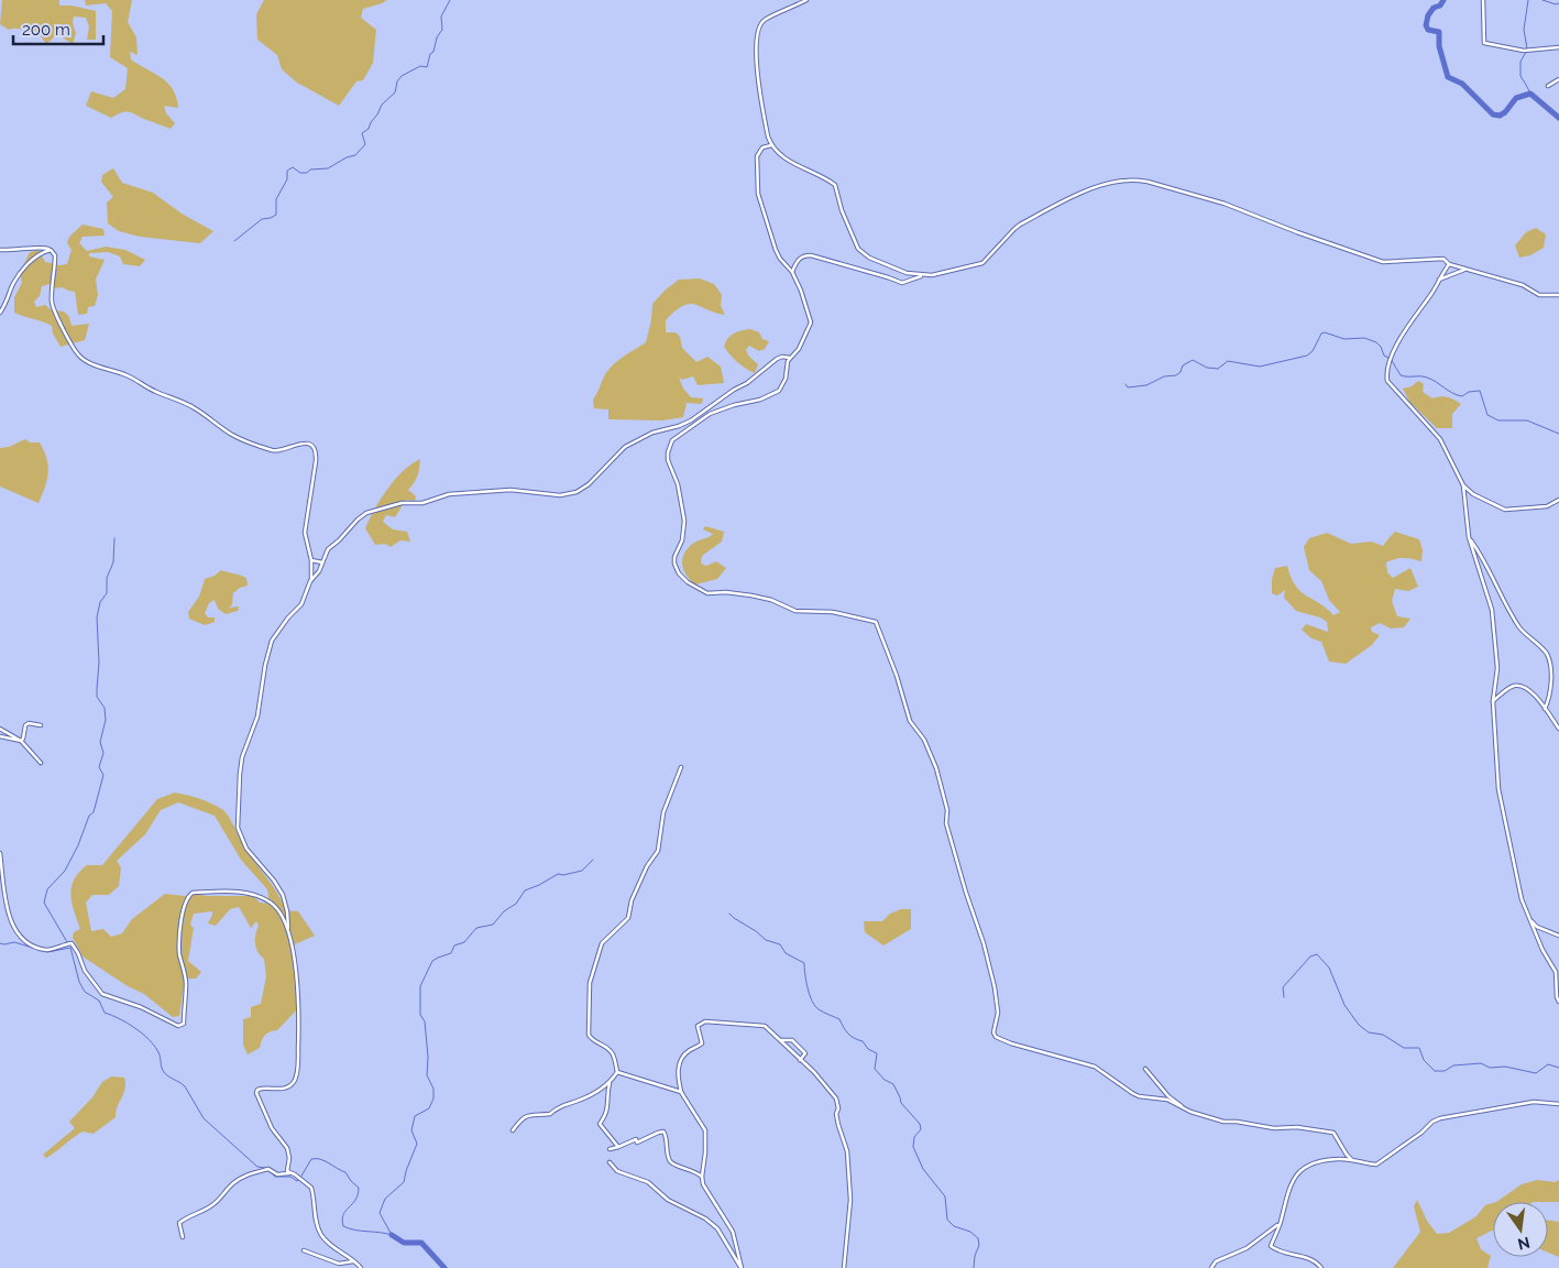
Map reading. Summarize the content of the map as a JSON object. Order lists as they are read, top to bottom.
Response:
{
  "scale_bar": "200 m",
  "north": "bottom"
}
